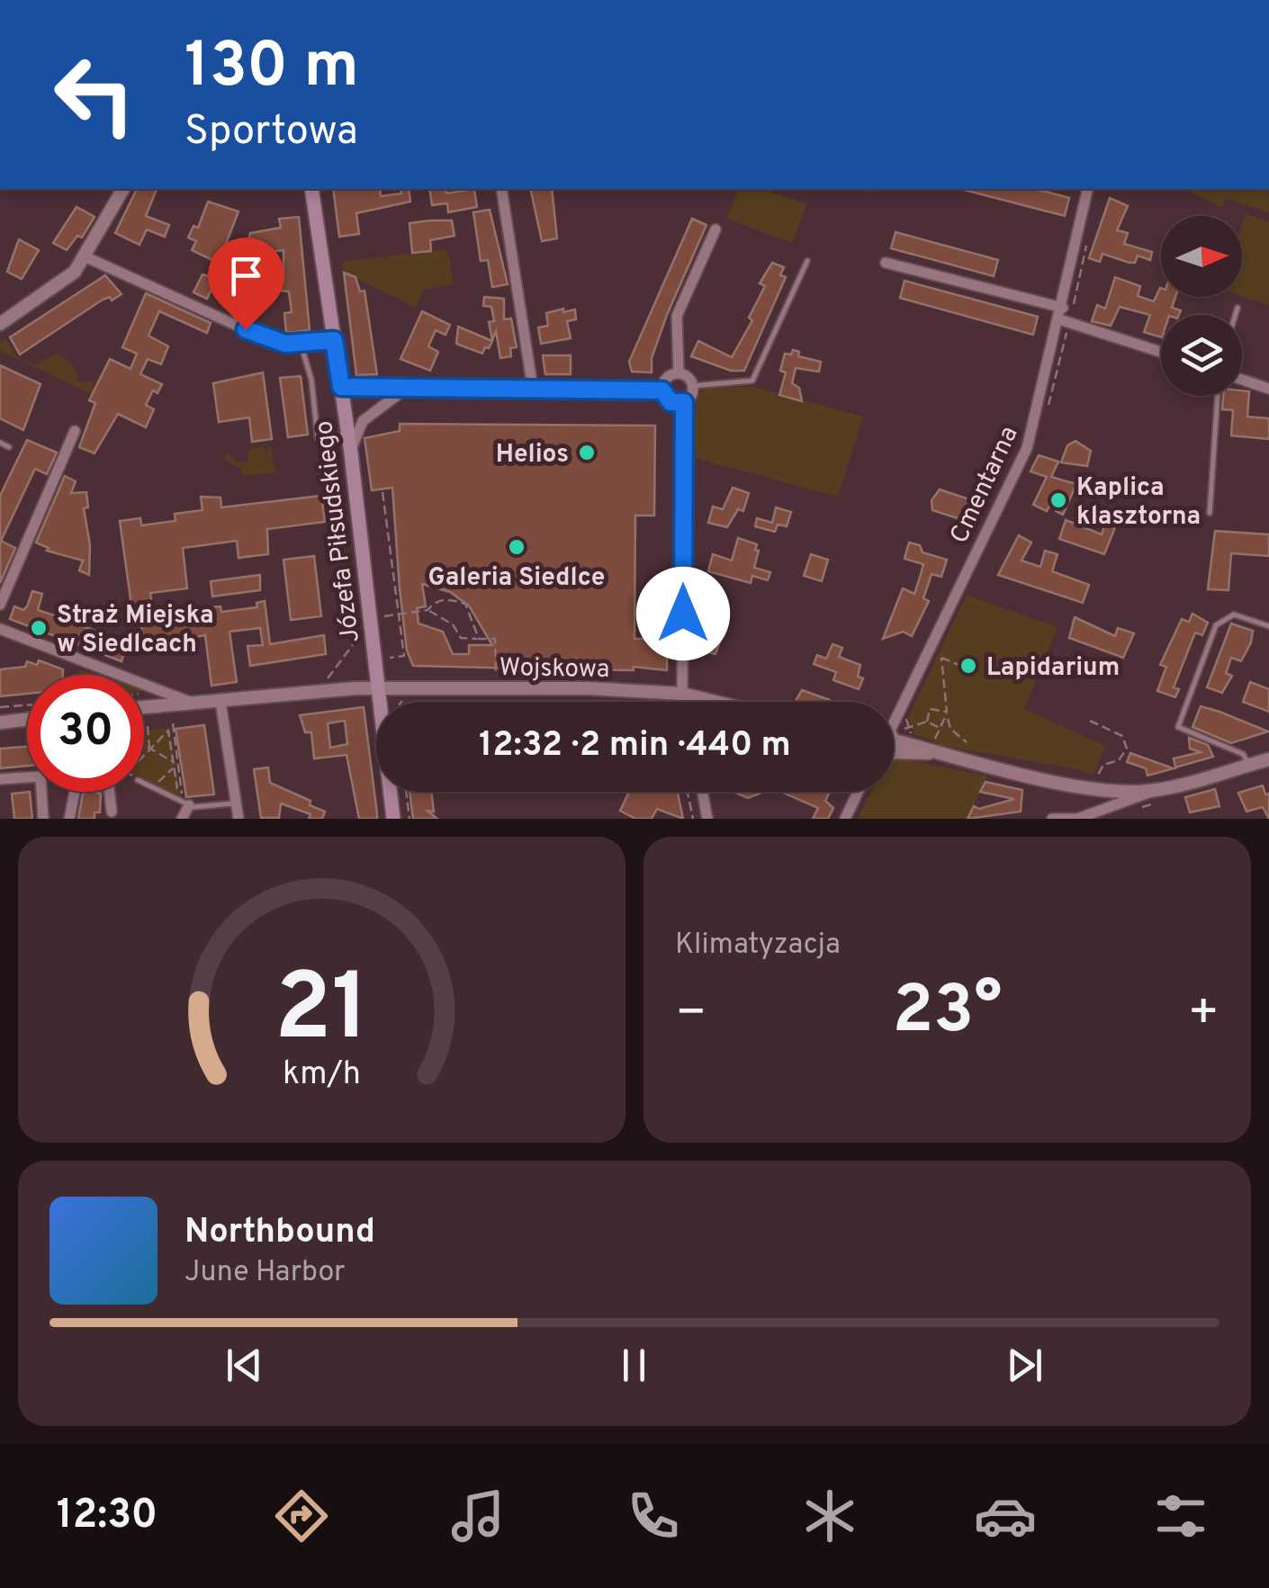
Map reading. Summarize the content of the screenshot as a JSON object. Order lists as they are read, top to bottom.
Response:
{
  "streets": {
    "main road": ["Józefa Piłsudskiego"],
    "street": ["Cmentarna", "Wojskowa"]
  },
  "crossings": [
    ["Józefa Piłsudskiego", "Wojskowa"]
  ],
  "places": [
    "Helios",
    "Kaplica klasztorna",
    "Galeria Siedlce",
    "Straż Miejska w Siedlcach",
    "Lapidarium"
  ],
  "north": "right",
  "page": {
    "turn": ["130 m", "Sportowa"],
    "limit": "30",
    "trip": "12:32 · 2 min · 440 m",
    "tile": "Klimatyzacja",
    "heat": ["−", "23°", "+"],
    "song": ["Northbound", "June Harbor"],
    "tabs": "12:30",
    "gauge": ["21", "km/h"]
  }
}
